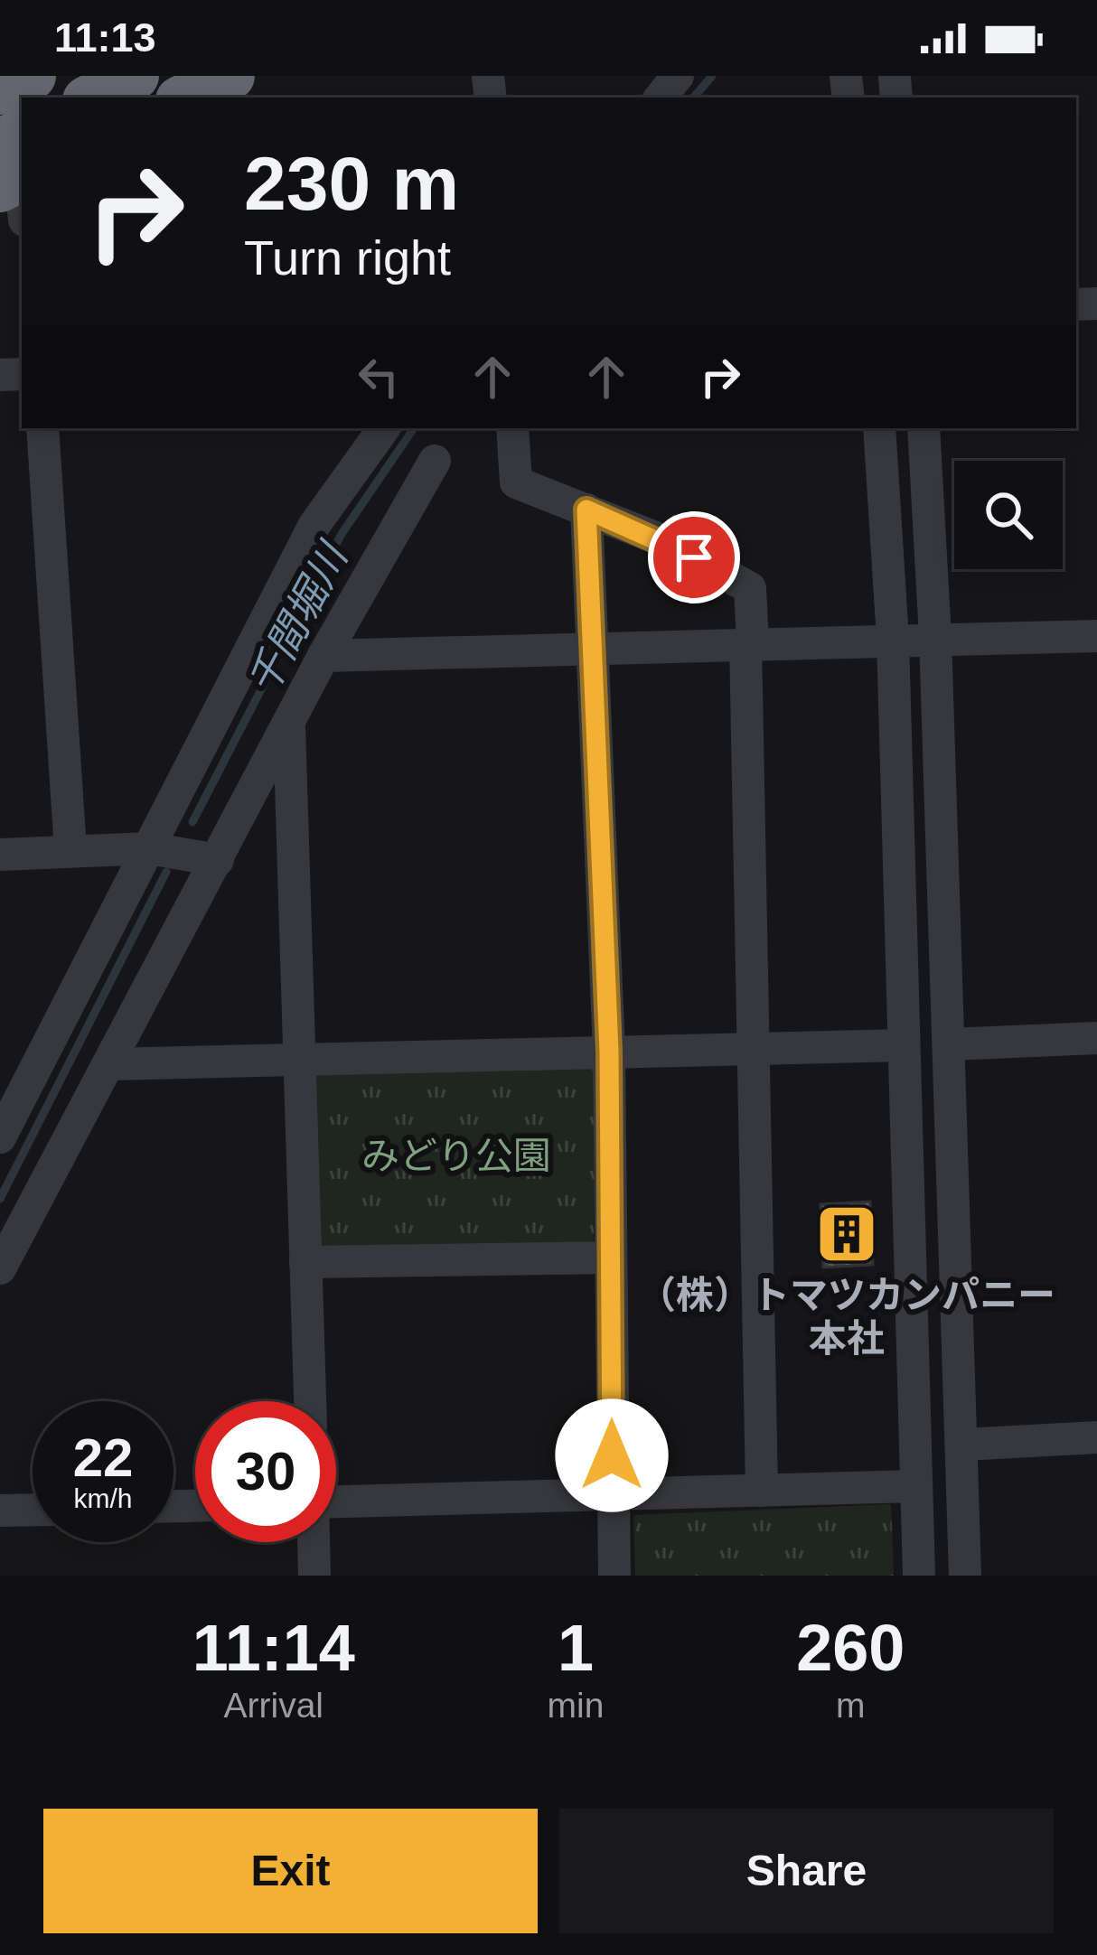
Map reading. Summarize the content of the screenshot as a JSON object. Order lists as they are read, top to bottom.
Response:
{
  "water": ["千間堀川"],
  "parks": ["みどり公園"],
  "places": {
    "building": ["（株）トマツカンパニー 本社"]
  },
  "page": {
    "status": "11:13",
    "turn": ["230 m", "Turn right"],
    "speed": "22 km/h",
    "limit": "30",
    "eta": [
      "11:14",
      "Arrival",
      "1",
      "min",
      "260",
      "m"
    ],
    "buttons": ["Exit", "Share"]
  }
}
